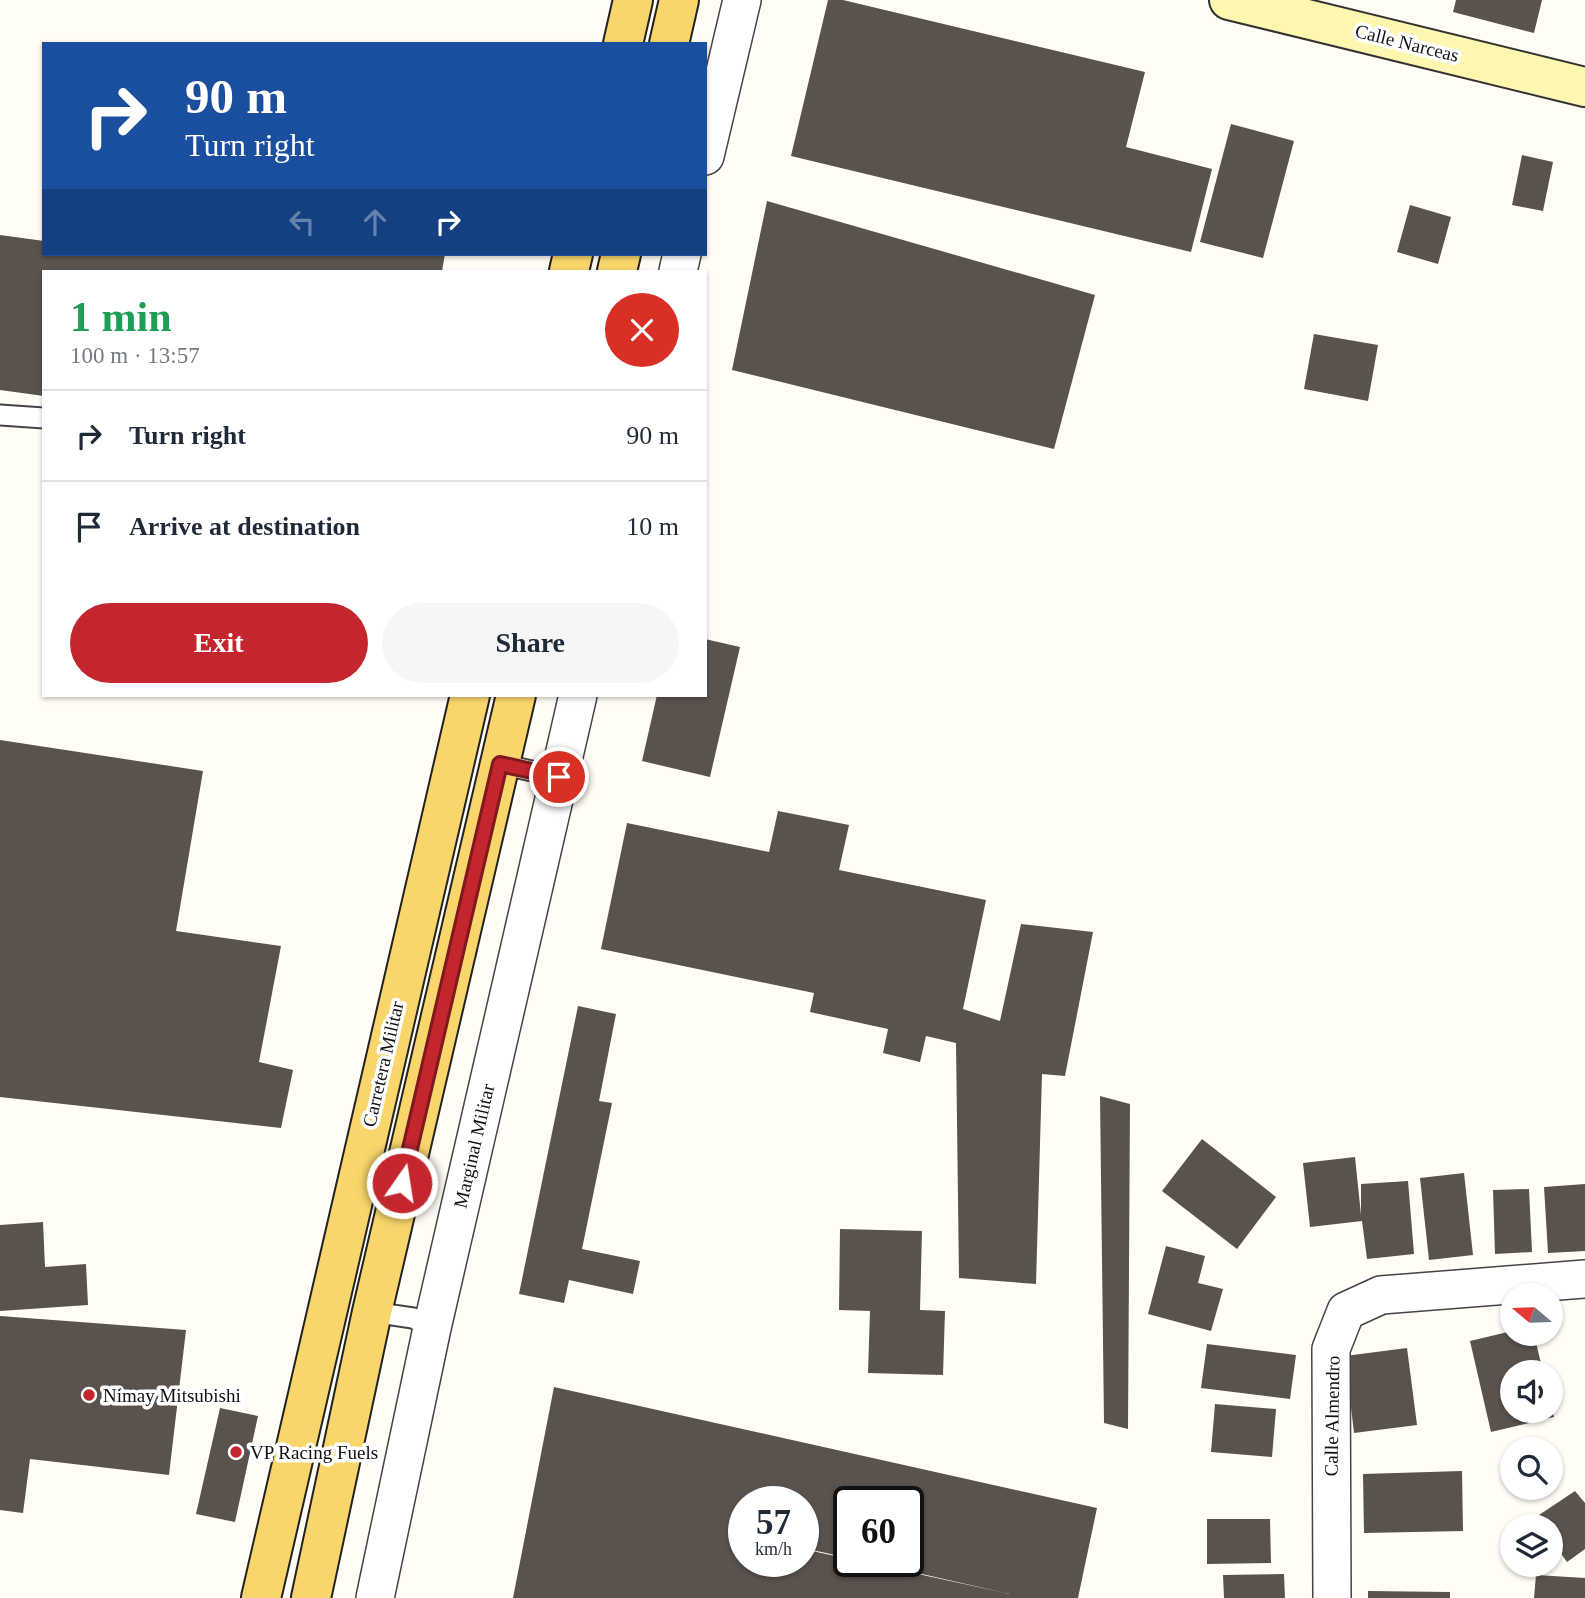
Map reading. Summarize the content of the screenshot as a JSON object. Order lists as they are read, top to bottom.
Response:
{
  "streets": {
    "main road": ["Carretera Militar"],
    "street": ["Calle Narceas", "Marginal Militar", "Calle Almendro"]
  },
  "places": ["Nimay Mitsubishi", "VP Racing Fuels"],
  "north": "left",
  "page": {
    "turn": ["90 m", "Turn right"],
    "heading": ["1 min", "100 m · 13:57"],
    "list": [
      {
        "name": "Turn right",
        "value": "90 m"
      },
      {
        "name": "Arrive at destination",
        "value": "10 m"
      }
    ],
    "buttons": ["Exit", "Share"],
    "speed": "57 km/h",
    "limit": "60"
  }
}
